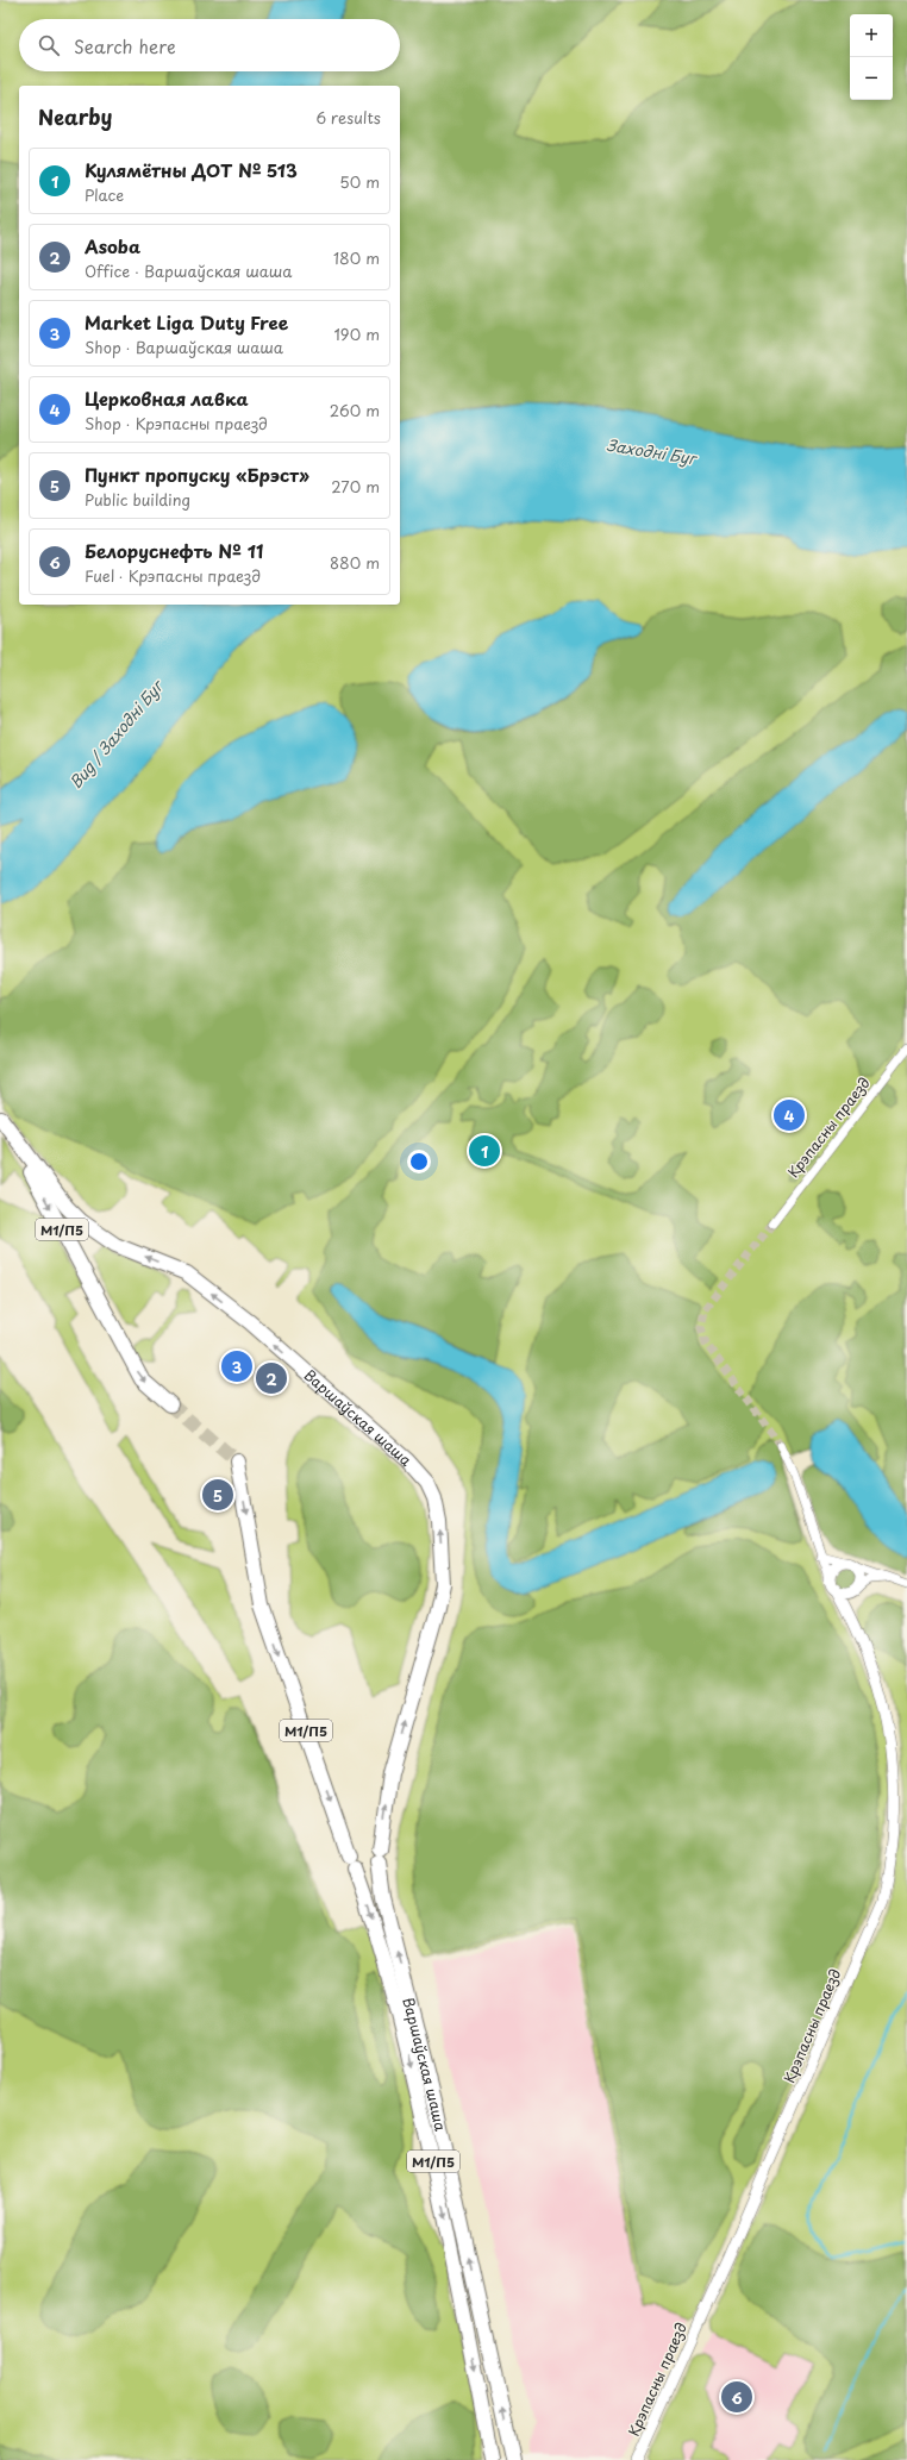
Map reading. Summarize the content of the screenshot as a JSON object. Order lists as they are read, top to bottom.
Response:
{
  "streets": {
    "highway": ["М1/П5", "Варшаўская шаша"],
    "street": ["Крэпасны праезд"]
  },
  "water": ["Заходні Буг", "Bug / Заходні Буг"],
  "page": {
    "map_buttons": ["+", "−"],
    "search": "Search here",
    "heading": ["Nearby", "6 results"],
    "list": [
      {
        "mark": "1",
        "name": "Кулямётны ДОТ № 513",
        "note": "Place",
        "value": "50 m"
      },
      {
        "mark": "2",
        "name": "Asoba",
        "note": "Office · Варшаўская шаша",
        "value": "180 m"
      },
      {
        "mark": "3",
        "name": "Market Liga Duty Free",
        "note": "Shop · Варшаўская шаша",
        "value": "190 m"
      },
      {
        "mark": "4",
        "name": "Церковная лавка",
        "note": "Shop · Крэпасны праезд",
        "value": "260 m"
      },
      {
        "mark": "5",
        "name": "Пункт пропуску «Брэст»",
        "note": "Public building",
        "value": "270 m"
      },
      {
        "mark": "6",
        "name": "Белоруснефть № 11",
        "note": "Fuel · Крэпасны праезд",
        "value": "880 m"
      }
    ],
    "pins": [
      "4",
      "1",
      "3",
      "2",
      "5",
      "6"
    ]
  }
}
